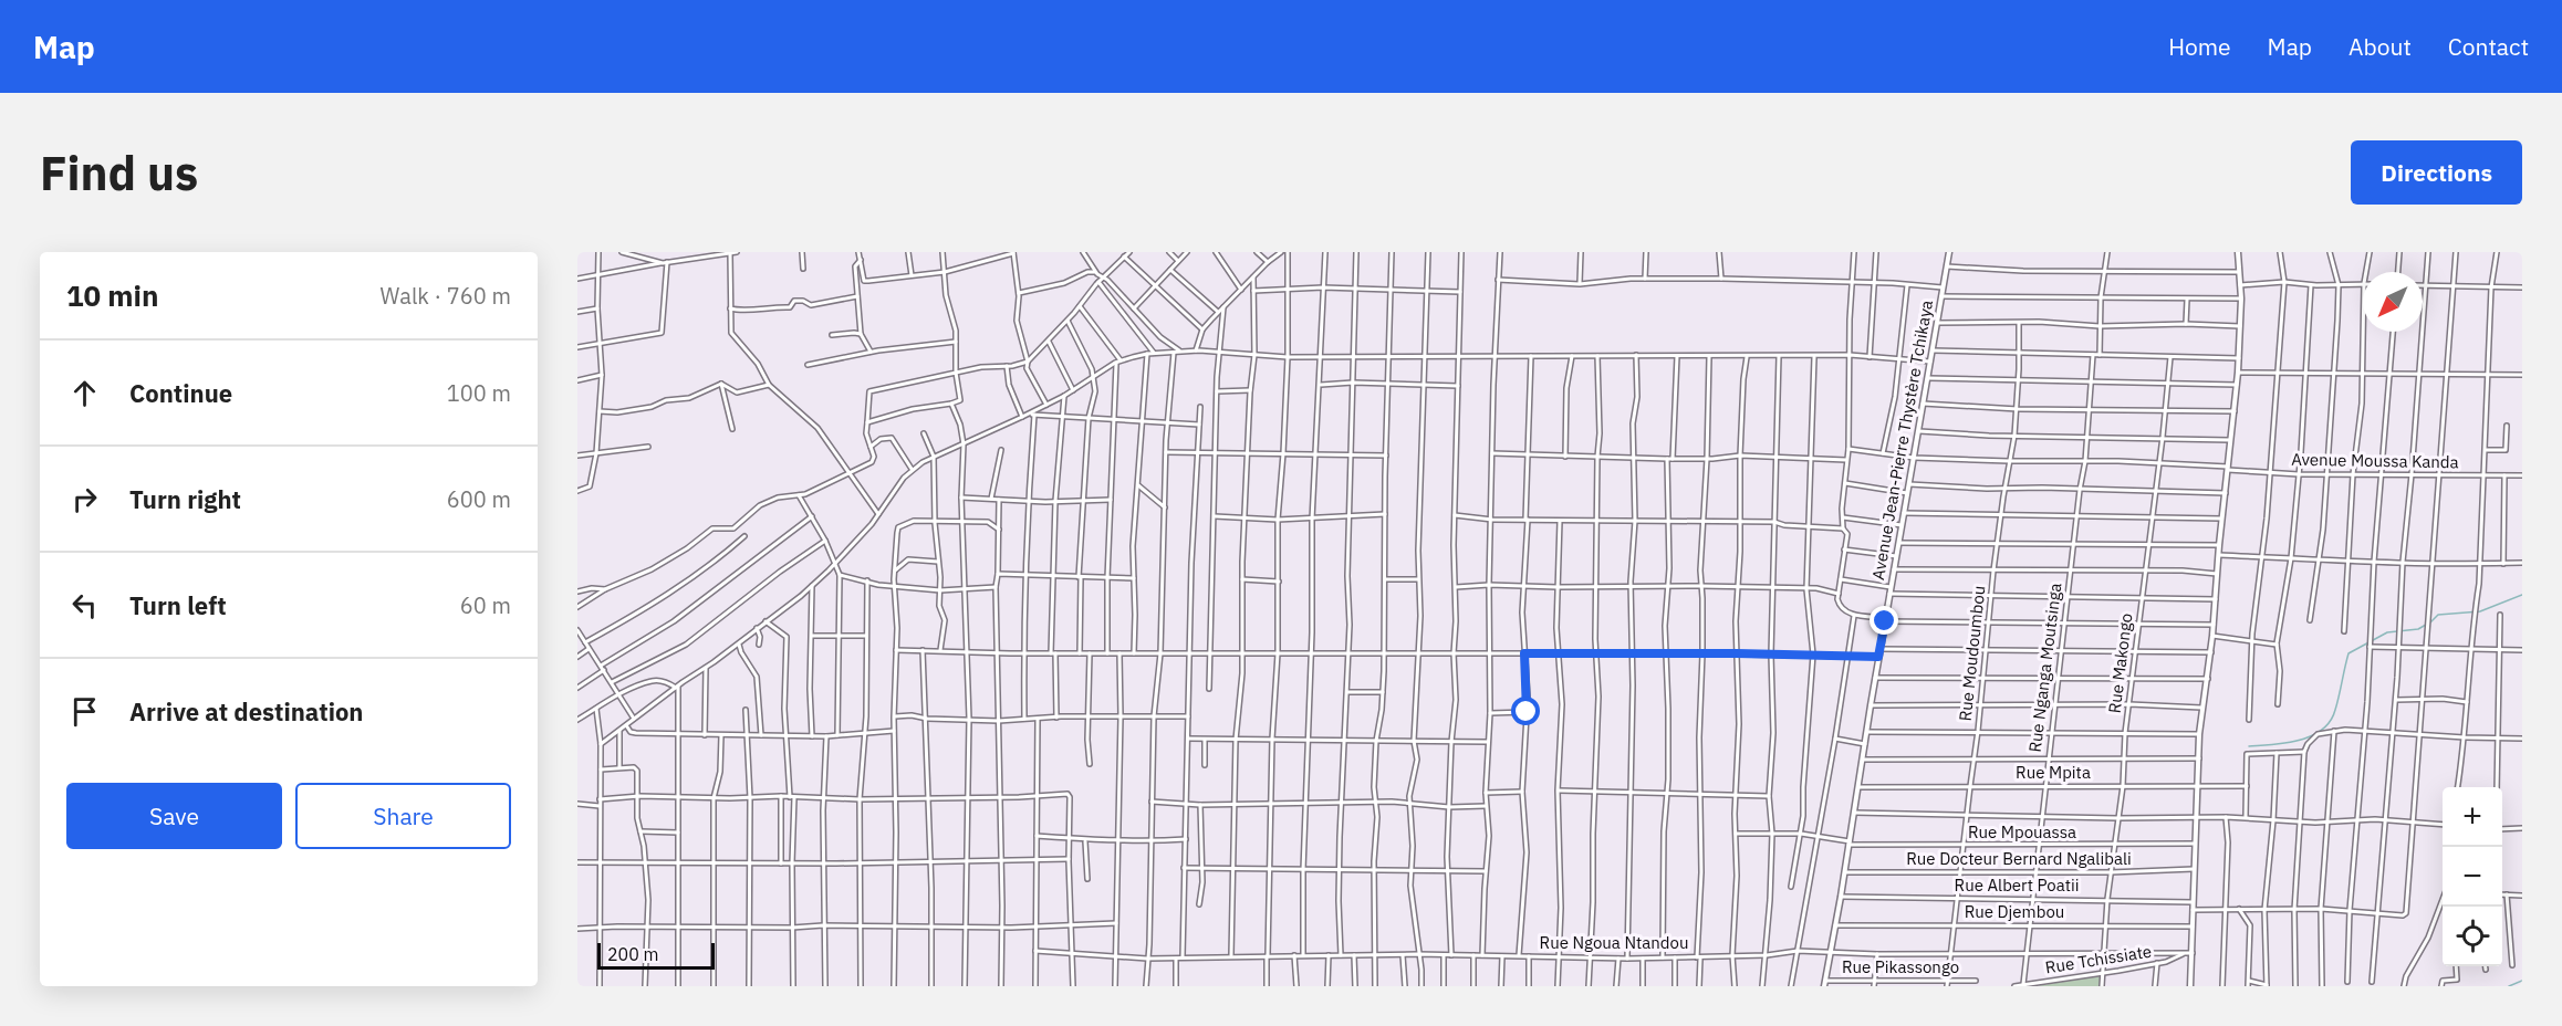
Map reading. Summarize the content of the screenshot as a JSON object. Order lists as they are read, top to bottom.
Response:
{
  "streets": {
    "street": [
      "Avenue Jean-Pierre Thystère Tchikaya",
      "Avenue Moussa Kanda",
      "Rue Moudoumbou",
      "Rue Makongo",
      "Rue Nganga Moutsinga",
      "Rue Mpita",
      "Rue Mpouassa",
      "Rue Docteur Bernard Ngalibali",
      "Rue Albert Poatii",
      "Rue Djembou",
      "Rue Ngoua Ntandou",
      "Rue Tchissiate",
      "Rue Pikassongo"
    ]
  },
  "crossings": [
    ["Avenue Jean-Pierre Thystère Tchikaya", "Avenue Moussa Kanda"],
    ["Avenue Jean-Pierre Thystère Tchikaya", "Rue Mpita"],
    ["Avenue Jean-Pierre Thystère Tchikaya", "Rue Mpouassa"],
    ["Avenue Jean-Pierre Thystère Tchikaya", "Rue Docteur Bernard Ngalibali"],
    ["Avenue Jean-Pierre Thystère Tchikaya", "Rue Albert Poatii"],
    ["Avenue Jean-Pierre Thystère Tchikaya", "Rue Djembou"],
    ["Avenue Jean-Pierre Thystère Tchikaya", "Rue Ngoua Ntandou"],
    ["Avenue Jean-Pierre Thystère Tchikaya", "Rue Pikassongo"],
    ["Avenue Moussa Kanda", "Rue Moudoumbou"],
    ["Avenue Moussa Kanda", "Rue Makongo"],
    ["Avenue Moussa Kanda", "Rue Nganga Moutsinga"],
    ["Rue Moudoumbou", "Rue Mpita"],
    ["Rue Moudoumbou", "Rue Mpouassa"],
    ["Rue Moudoumbou", "Rue Docteur Bernard Ngalibali"],
    ["Rue Moudoumbou", "Rue Albert Poatii"],
    ["Rue Moudoumbou", "Rue Djembou"],
    ["Rue Moudoumbou", "Rue Ngoua Ntandou"],
    ["Rue Moudoumbou", "Rue Pikassongo"],
    ["Rue Makongo", "Rue Mpita"],
    ["Rue Makongo", "Rue Mpouassa"],
    ["Rue Makongo", "Rue Docteur Bernard Ngalibali"],
    ["Rue Makongo", "Rue Albert Poatii"],
    ["Rue Makongo", "Rue Djembou"],
    ["Rue Makongo", "Rue Ngoua Ntandou"],
    ["Rue Makongo", "Rue Tchissiate"],
    ["Rue Nganga Moutsinga", "Rue Mpita"],
    ["Rue Nganga Moutsinga", "Rue Mpouassa"],
    ["Rue Nganga Moutsinga", "Rue Docteur Bernard Ngalibali"],
    ["Rue Nganga Moutsinga", "Rue Albert Poatii"],
    ["Rue Nganga Moutsinga", "Rue Djembou"],
    ["Rue Nganga Moutsinga", "Rue Ngoua Ntandou"],
    ["Rue Nganga Moutsinga", "Rue Tchissiate"],
    ["Rue Ngoua Ntandou", "Rue Tchissiate"]
  ],
  "scale_bar": "200 m",
  "north": "bottom left",
  "page": {
    "header": "Map",
    "nav": [
      "Home",
      "Map",
      "About",
      "Contact"
    ],
    "buttons": [
      "Directions",
      ["Save", "Share"]
    ],
    "title": "Find us",
    "heading": ["10 min", "Walk · 760 m"],
    "list": [
      ["Continue", "100 m"],
      ["Turn right", "600 m"],
      ["Turn left", "60 m"],
      "Arrive at destination"
    ],
    "map_buttons": ["+", "−"],
    "scale": "200 m"
  }
}
